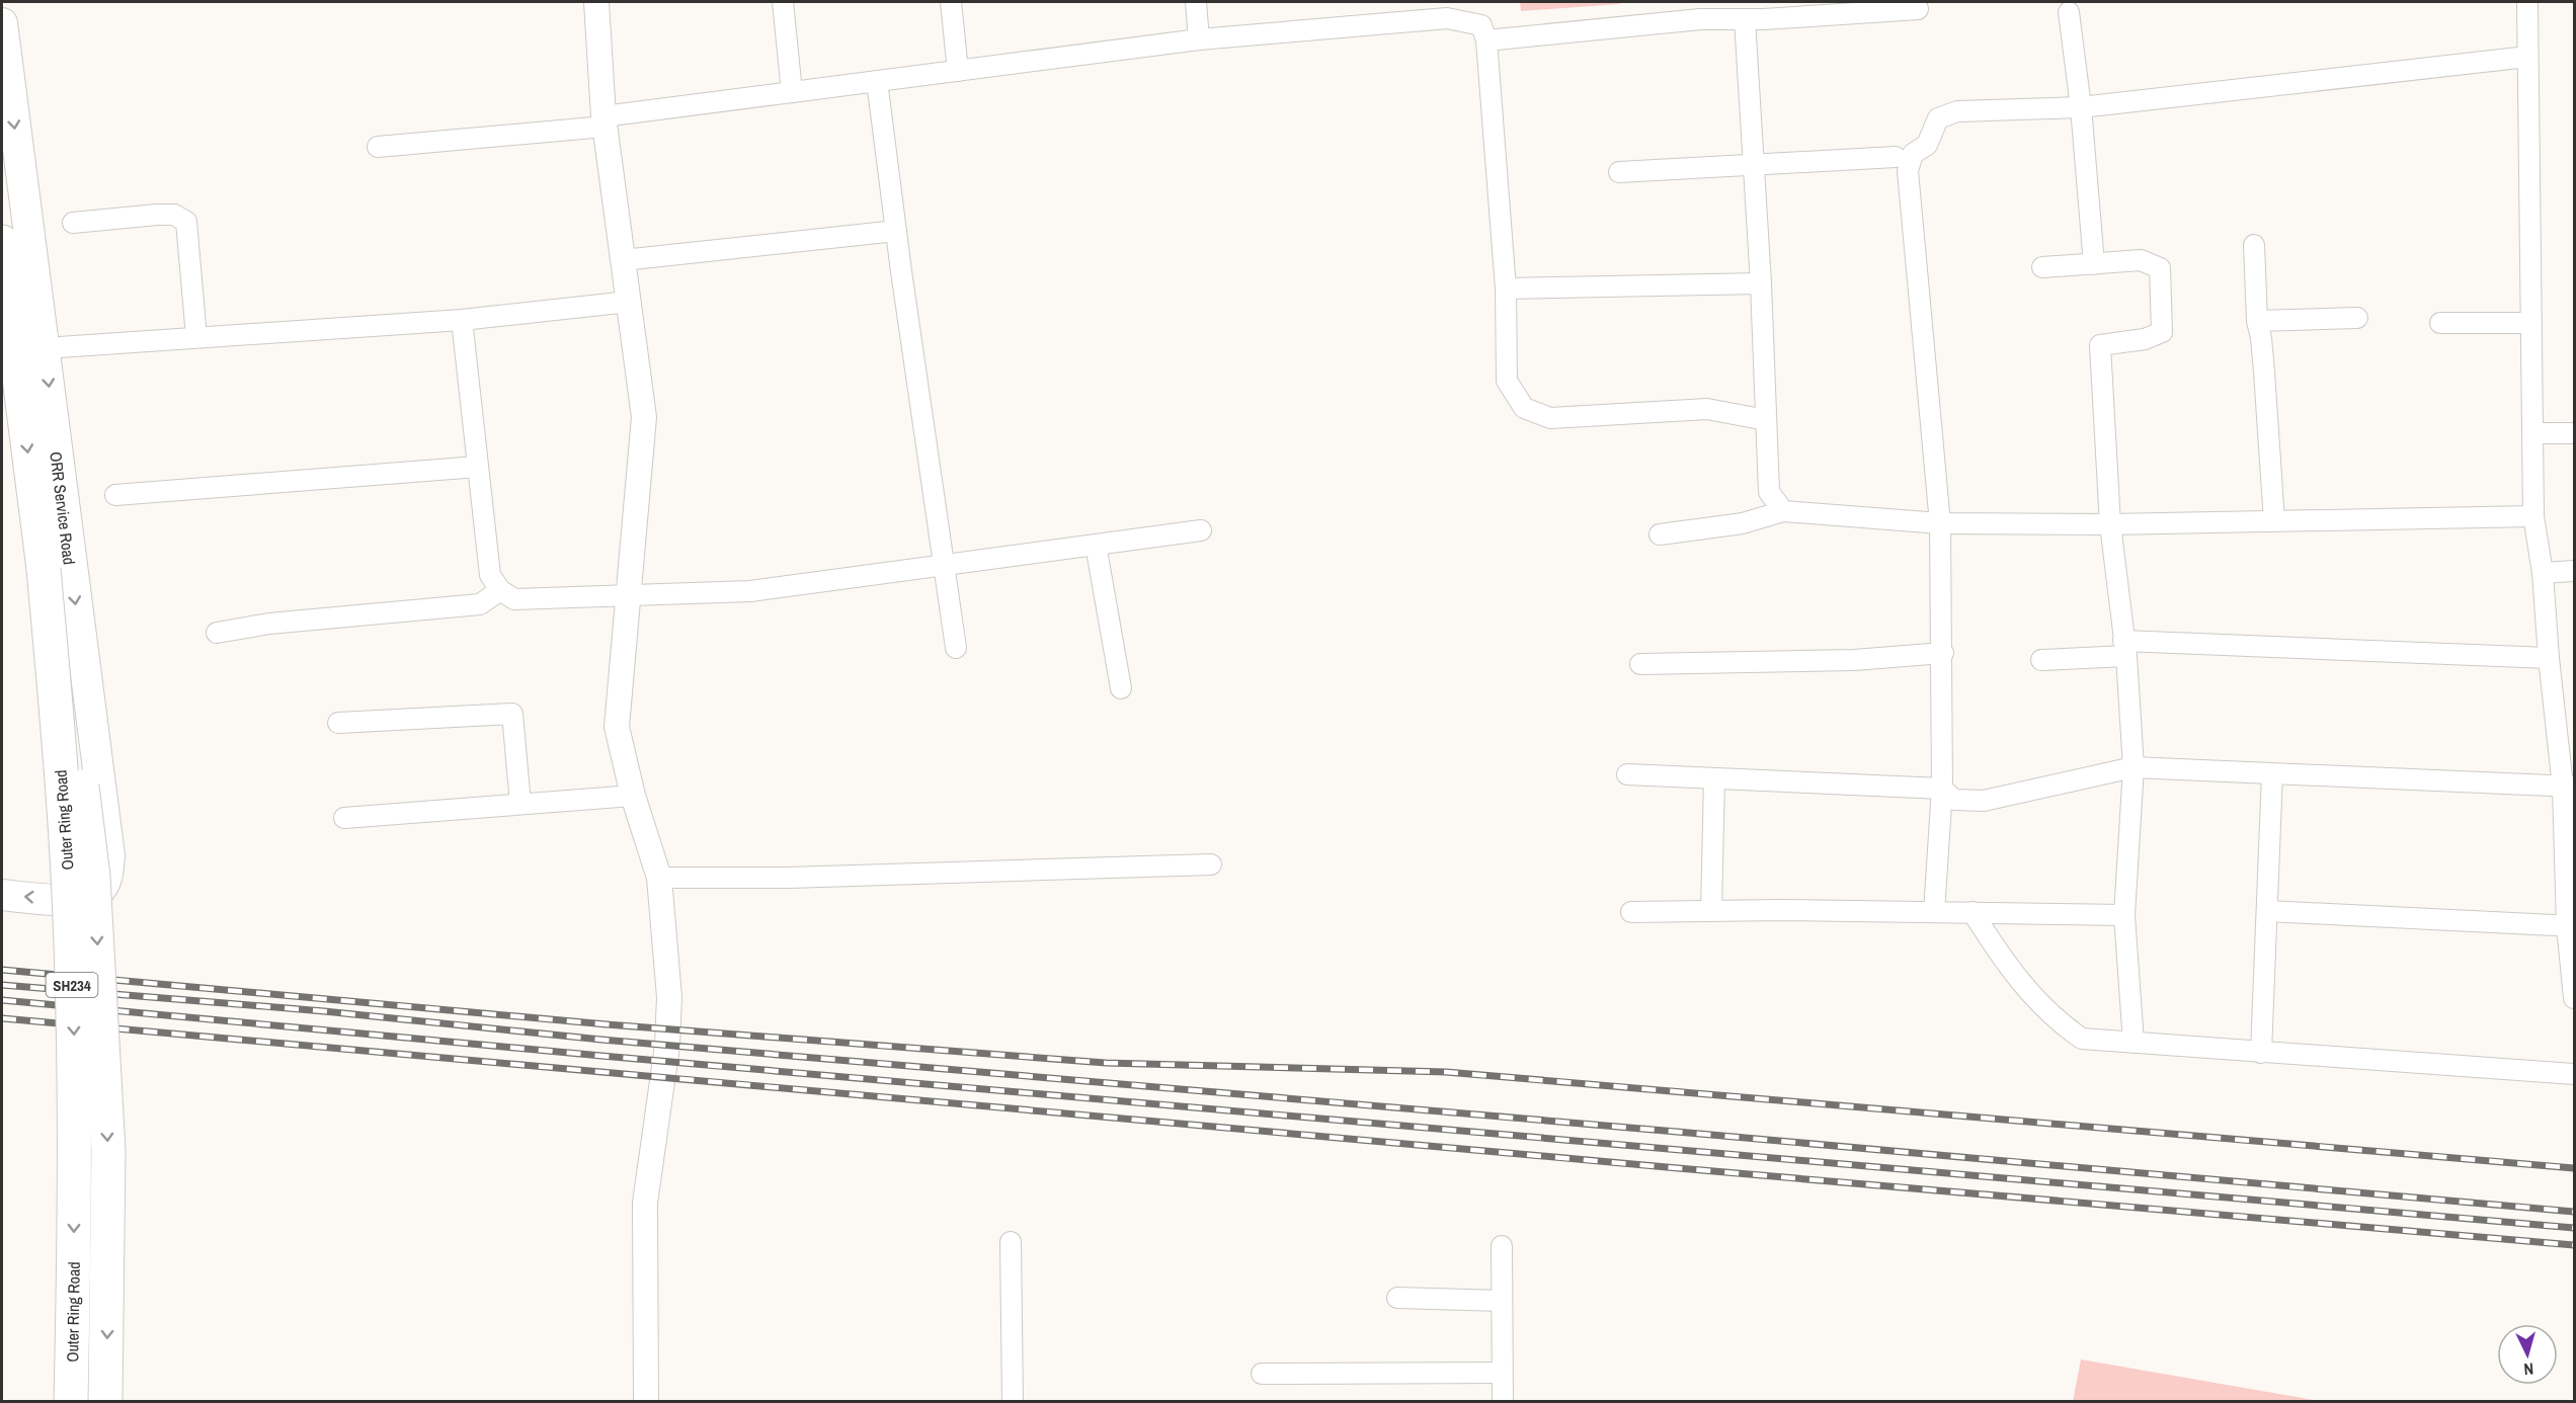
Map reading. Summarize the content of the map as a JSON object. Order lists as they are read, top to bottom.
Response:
{
  "streets": {
    "highway": ["Outer Ring Road", "SH234"],
    "main road": ["ORR Service Road"]
  },
  "one_way": ["ORR Service Road"],
  "north": "bottom"
}
